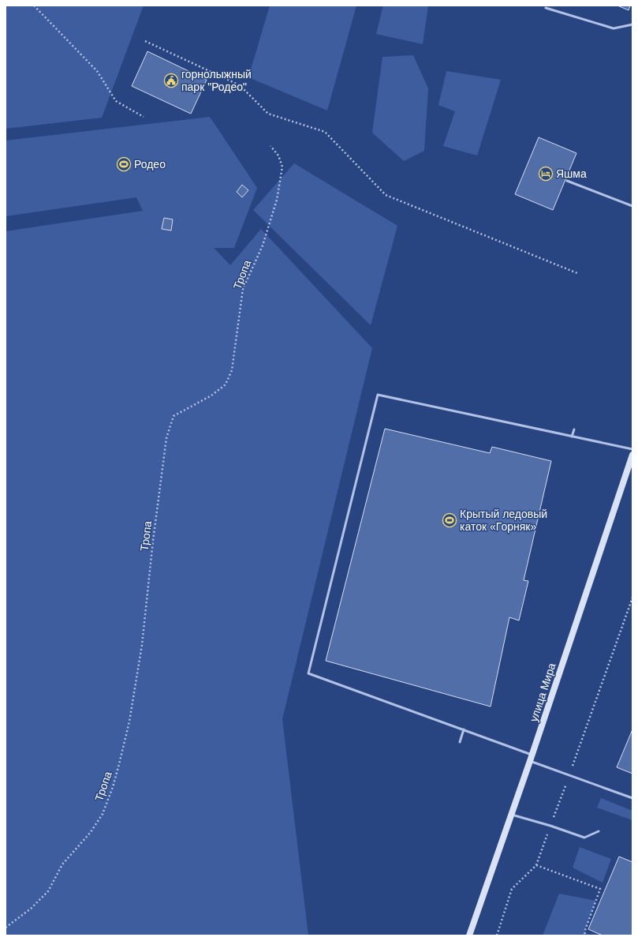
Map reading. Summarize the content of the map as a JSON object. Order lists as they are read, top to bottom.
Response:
{
  "streets": {
    "main road": ["улица Мира"],
    "path": ["Тропа"]
  },
  "places": {
    "public building": ["горнолыжный парк \"Родео\""],
    "sports": ["Родео", "Крытый ледовый каток «Горняк»"],
    "hotel": ["Яшма"]
  }
}
